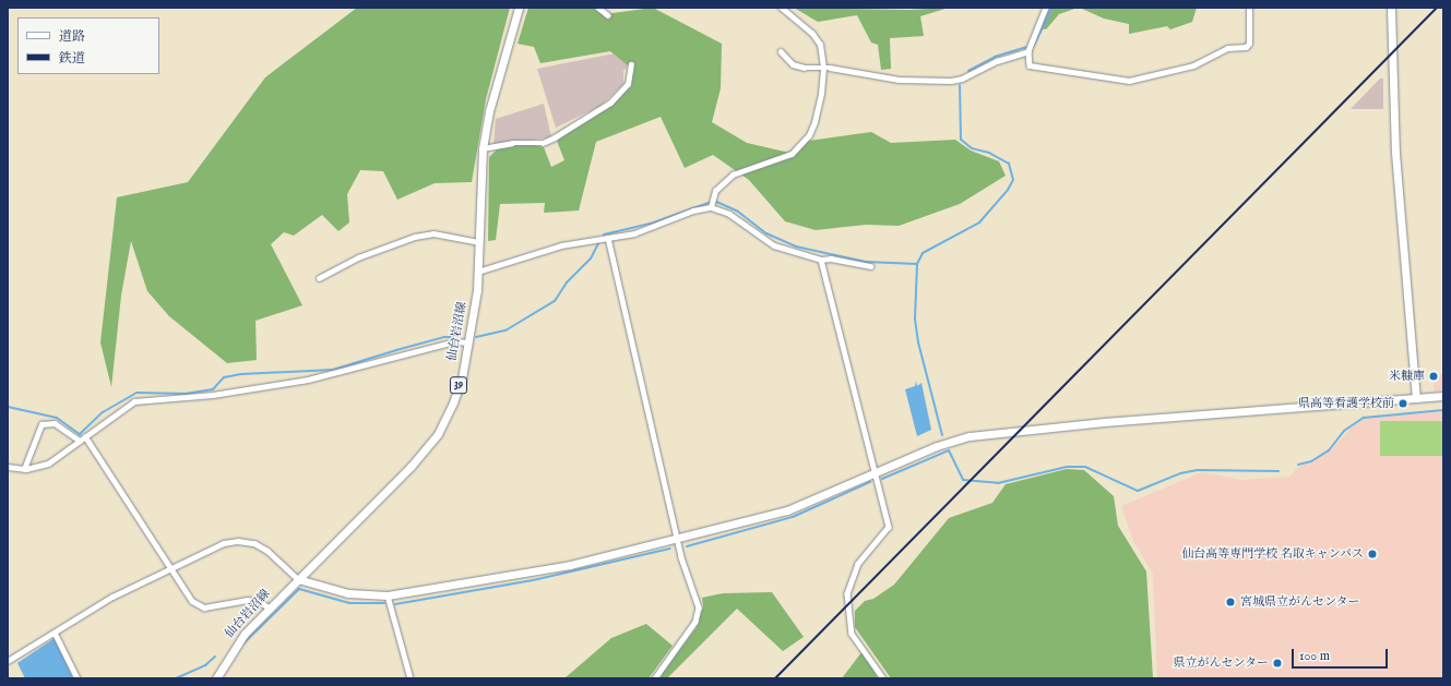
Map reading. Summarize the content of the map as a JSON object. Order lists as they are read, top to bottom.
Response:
{
  "streets": {
    "street": ["仙台岩沼線", "39"]
  },
  "places": [
    "米糠庫",
    "県高等看護学校前",
    "仙台高等専門学校 名取キャンパス",
    "宮城県立がんセンター",
    "県立がんセンター"
  ],
  "legend": ["道路", "鉄道"],
  "scale_bar": "100 m"
}
